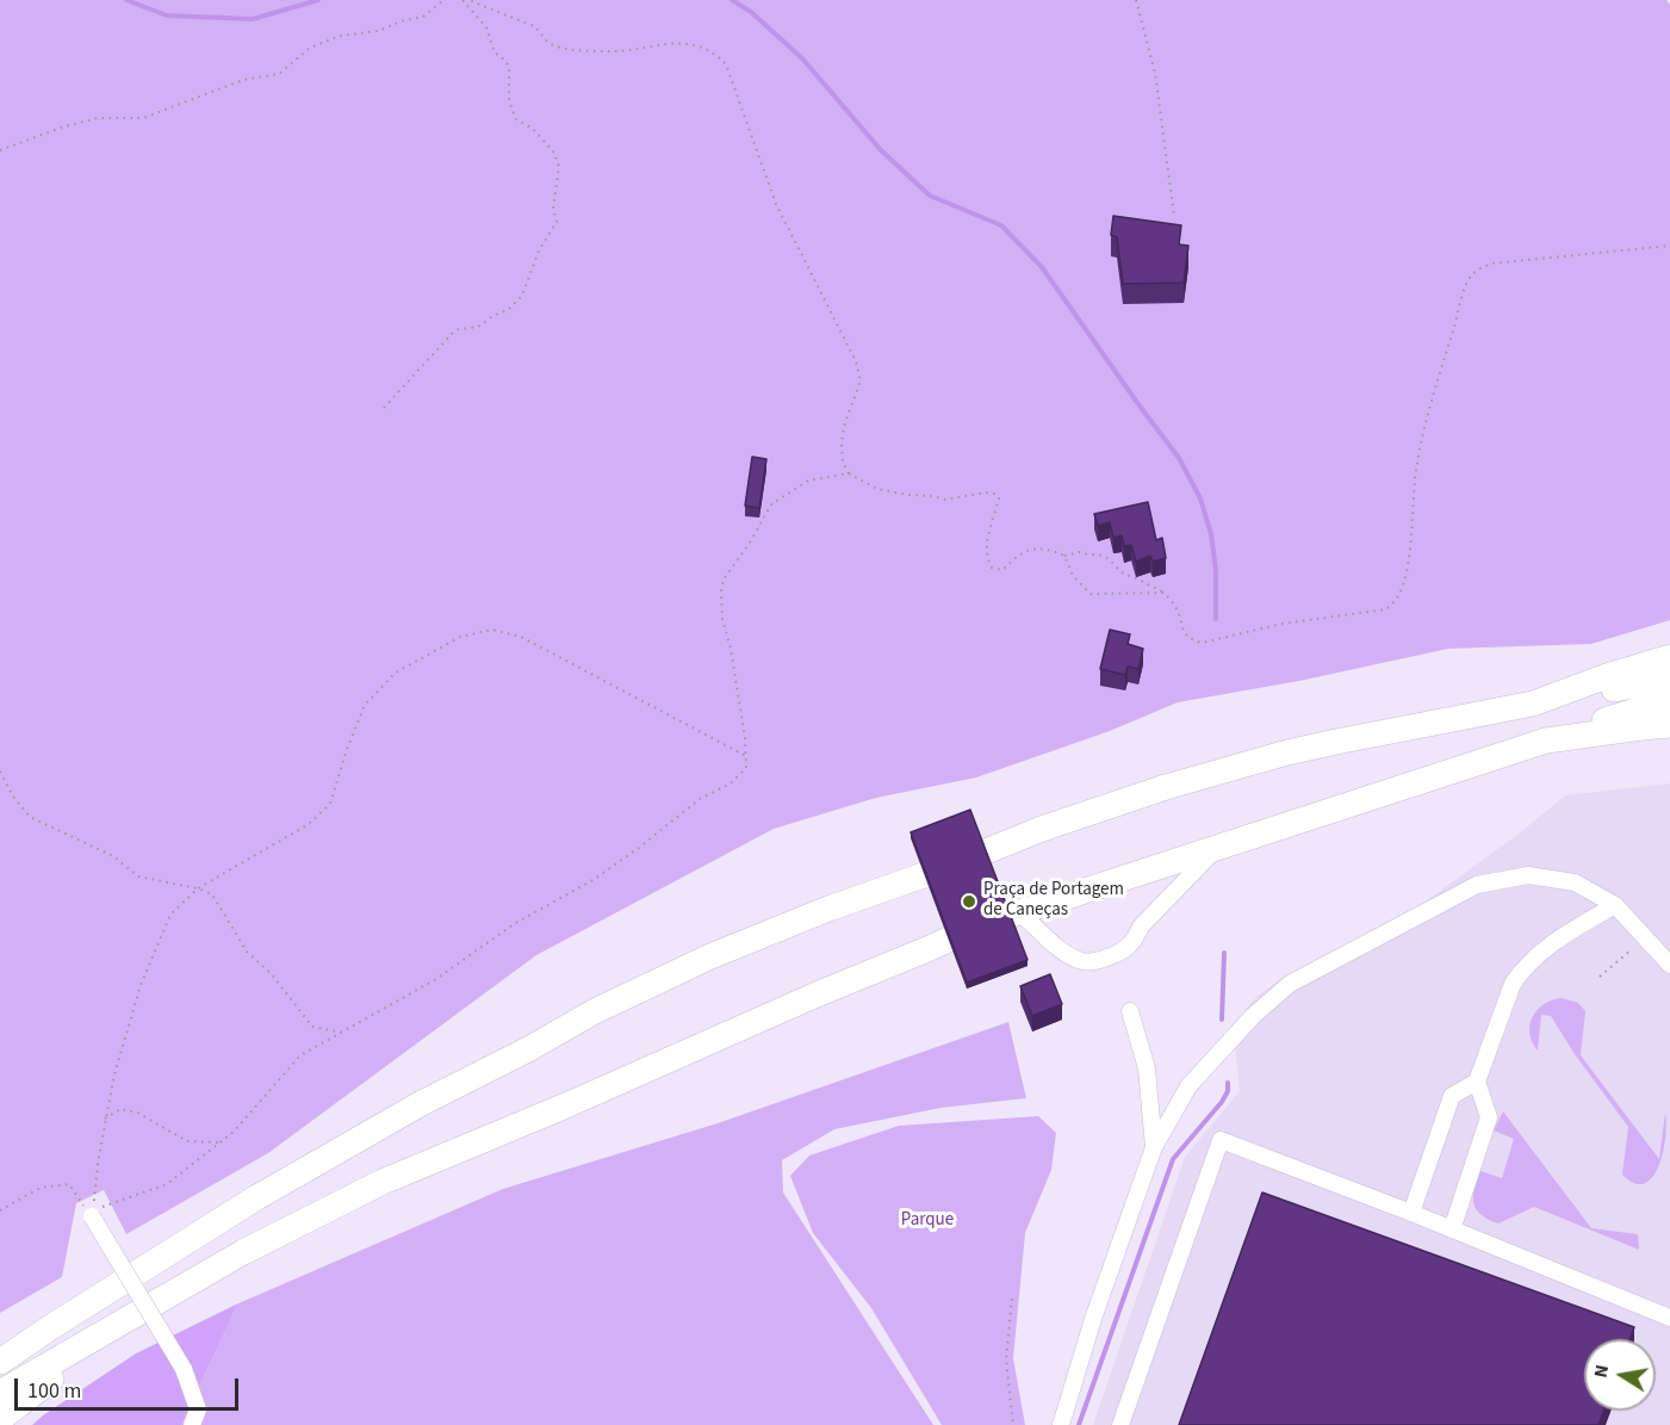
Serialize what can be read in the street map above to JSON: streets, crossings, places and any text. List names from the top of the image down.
{
  "parks": ["Parque"],
  "places": ["Praça de Portagem de Caneças"],
  "scale_bar": "100 m",
  "north": "left"
}
